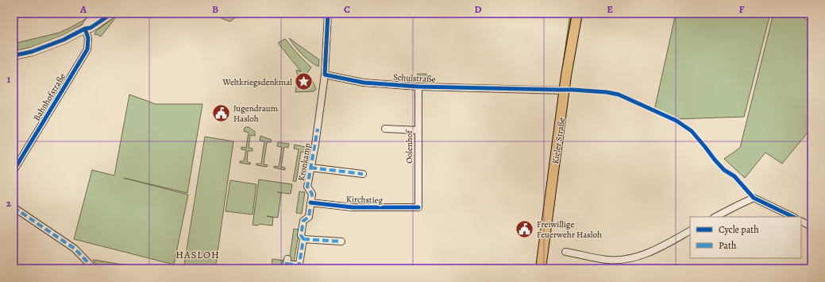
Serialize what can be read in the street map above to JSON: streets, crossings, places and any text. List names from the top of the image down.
{
  "streets": {
    "main road": ["Kieler Straße"],
    "street": [
      "Schulstraße",
      "Bahnhofstraße",
      "Oolenhof",
      "Kronkamp",
      "Kirchstieg"
    ]
  },
  "crossings": [
    ["Schulstraße", "Kieler Straße"],
    ["Schulstraße", "Oolenhof"],
    ["Schulstraße", "Kronkamp"],
    ["Oolenhof", "Kirchstieg"],
    ["Kronkamp", "Kirchstieg"]
  ],
  "districts": ["HASLOH"],
  "places": {
    "place": ["Weltkriegsdenkmal"],
    "public building": ["Jugendraum Hasloh", "Freiwillige Feuerwehr Hasloh"]
  },
  "legend": ["Cycle path", "Path"],
  "grid": {
    "columns": [
      "A",
      "B",
      "C",
      "D",
      "E",
      "F"
    ],
    "rows": ["1", "2"]
  }
}
